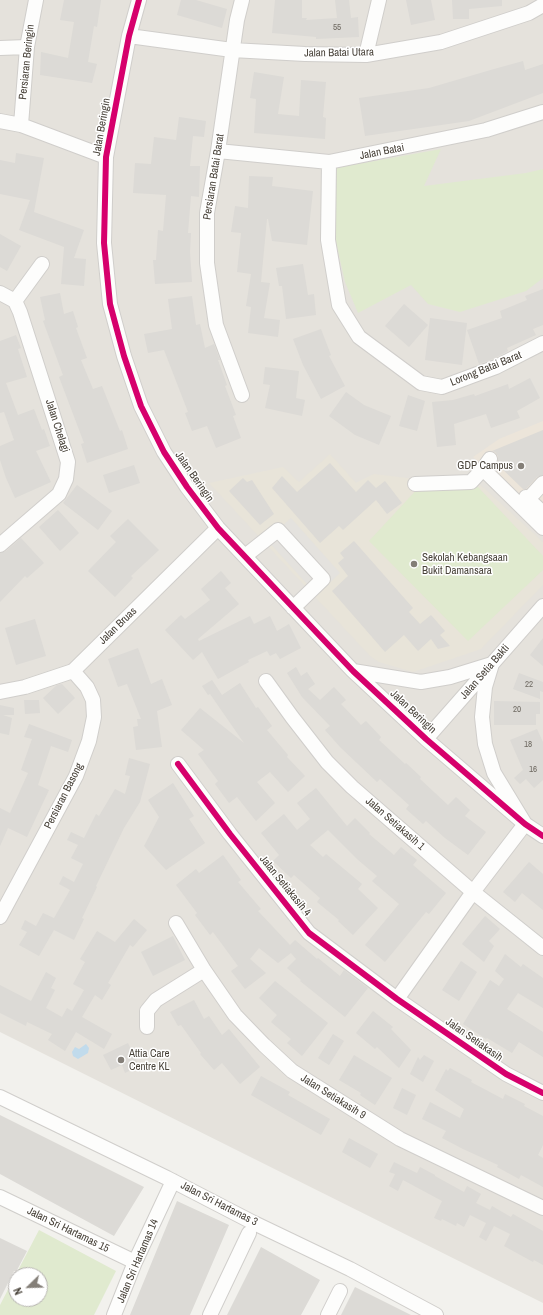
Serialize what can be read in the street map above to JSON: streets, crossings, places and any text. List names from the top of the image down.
{
  "streets": {
    "street": [
      "Jalan Batai Utara",
      "Persiaran Beringin",
      "Jalan Beringin",
      "Jalan Batai",
      "Persiaran Batai Barat",
      "Lorong Batai Barat",
      "Jalan Chelagi",
      "Jalan Bruas",
      "Jalan Setia Bakti",
      "Persiaran Basong",
      "Jalan Setiakasih 1",
      "Jalan Setiakasih 4",
      "Jalan Setiakasih",
      "Jalan Setiakasih 9",
      "Jalan Sri Hartamas 3",
      "Jalan Sri Hartamas 15",
      "Jalan Sri Hartamas 14"
    ]
  },
  "crossings": [
    ["Jalan Batai Utara", "Jalan Beringin"],
    ["Jalan Batai Utara", "Persiaran Batai Barat"],
    ["Jalan Beringin", "Jalan Bruas"],
    ["Jalan Beringin", "Jalan Setia Bakti"],
    ["Jalan Batai", "Persiaran Batai Barat"],
    ["Jalan Batai", "Lorong Batai Barat"],
    ["Jalan Bruas", "Persiaran Basong"],
    ["Jalan Setiakasih 4", "Jalan Setiakasih"],
    ["Jalan Sri Hartamas 3", "Jalan Sri Hartamas 14"],
    ["Jalan Sri Hartamas 15", "Jalan Sri Hartamas 14"]
  ],
  "places": ["GDP Campus", "Sekolah Kebangsaan Bukit Damansara", "Attia Care Centre KL"],
  "house_numbers": [
    "55",
    "22",
    "20",
    "18",
    "16"
  ],
  "north": "bottom left"
}
